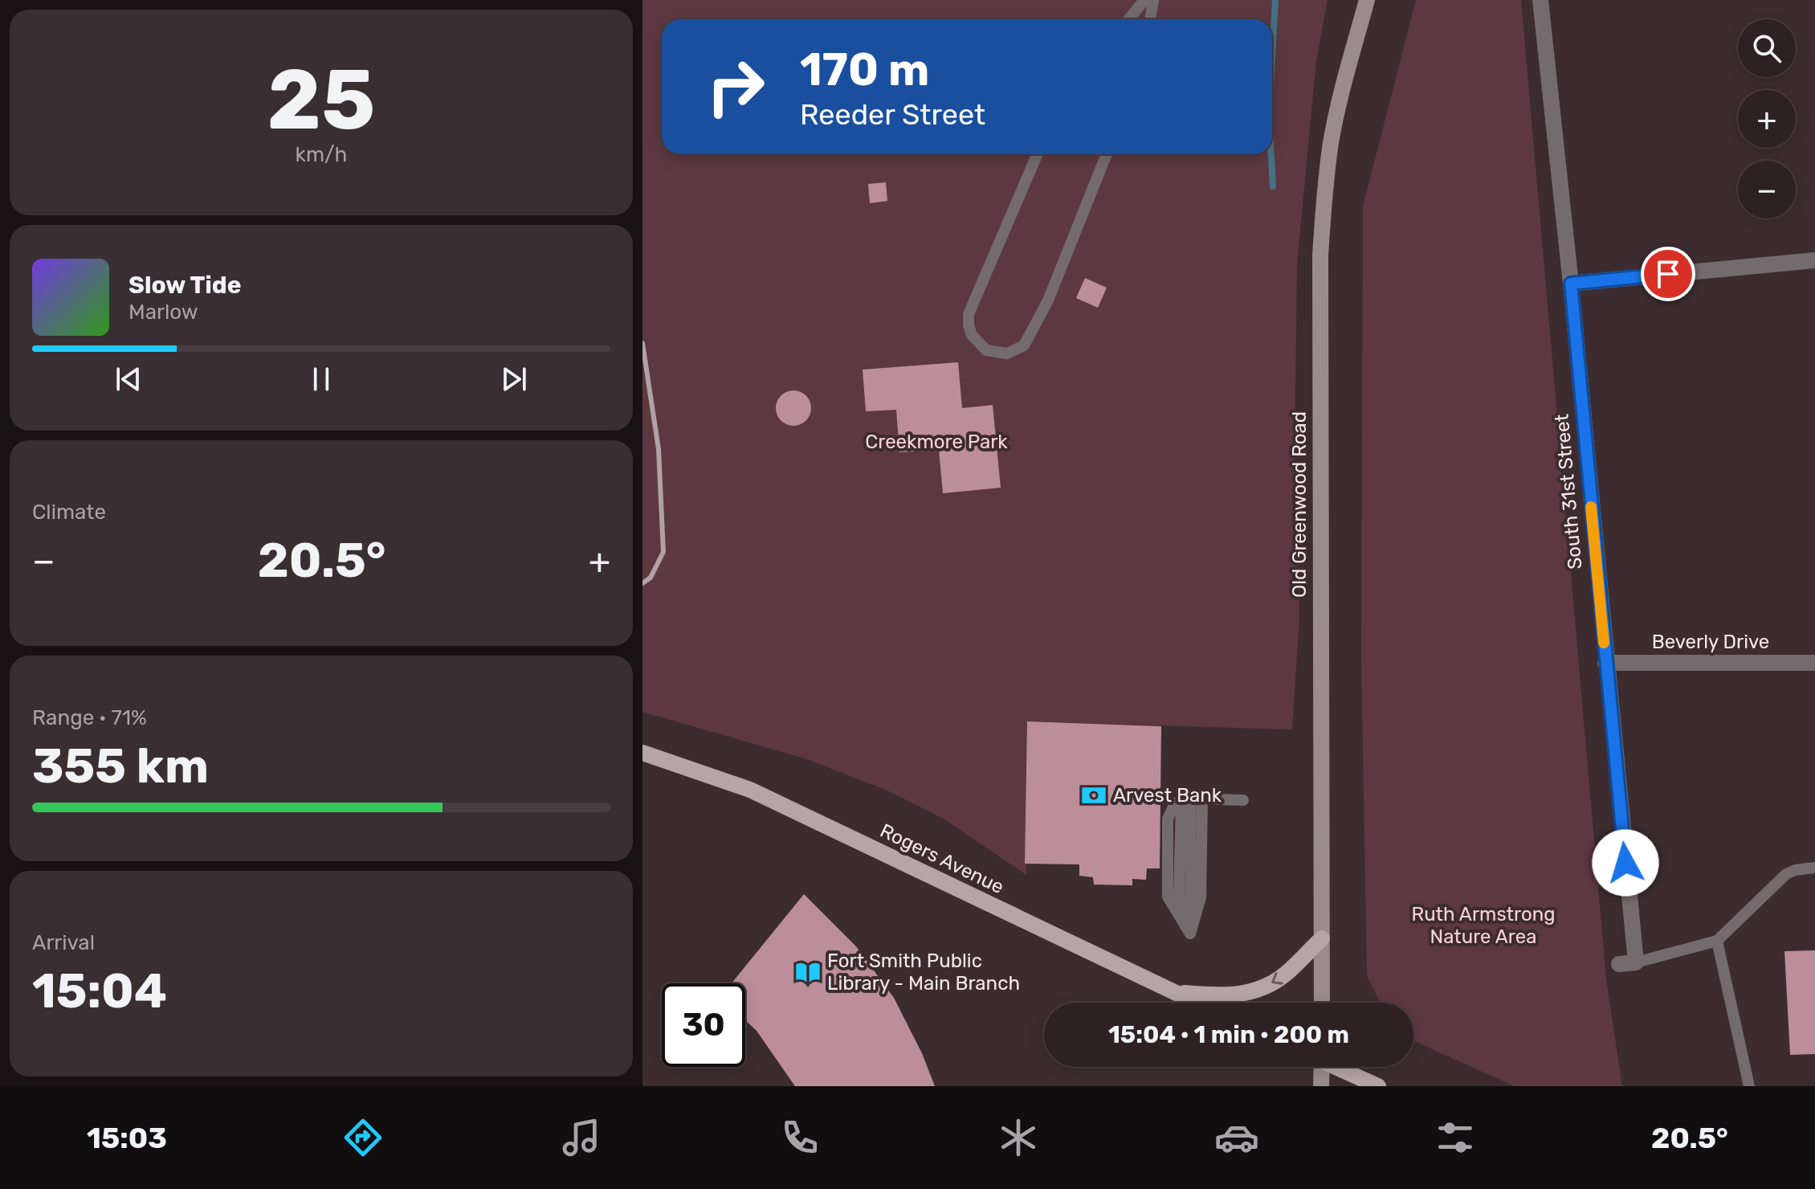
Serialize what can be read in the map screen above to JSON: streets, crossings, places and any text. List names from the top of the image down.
{
  "streets": {
    "main road": ["Old Greenwood Road", "Rogers Avenue"],
    "street": ["South 31st Street", "Beverly Drive"]
  },
  "crossings": [
    ["South 31st Street", "Beverly Drive"]
  ],
  "parks": ["Creekmore Park", "Ruth Armstrong Nature Area"],
  "places": {
    "bank": ["Arvest Bank"],
    "library": ["Fort Smith Public Library - Main Branch"]
  },
  "page": {
    "tile": [
      ["25", "km/h"],
      "Climate",
      ["Range · 71%", "355 km"],
      ["Arrival", "15:04"]
    ],
    "map_buttons": ["+", "−"],
    "turn": ["170 m", "Reeder Street"],
    "song": ["Slow Tide", "Marlow"],
    "heat": ["−", "20.5°", "+"],
    "limit": "30",
    "trip": "15:04 · 1 min · 200 m",
    "tabs": ["15:03", "20.5°"]
  }
}
